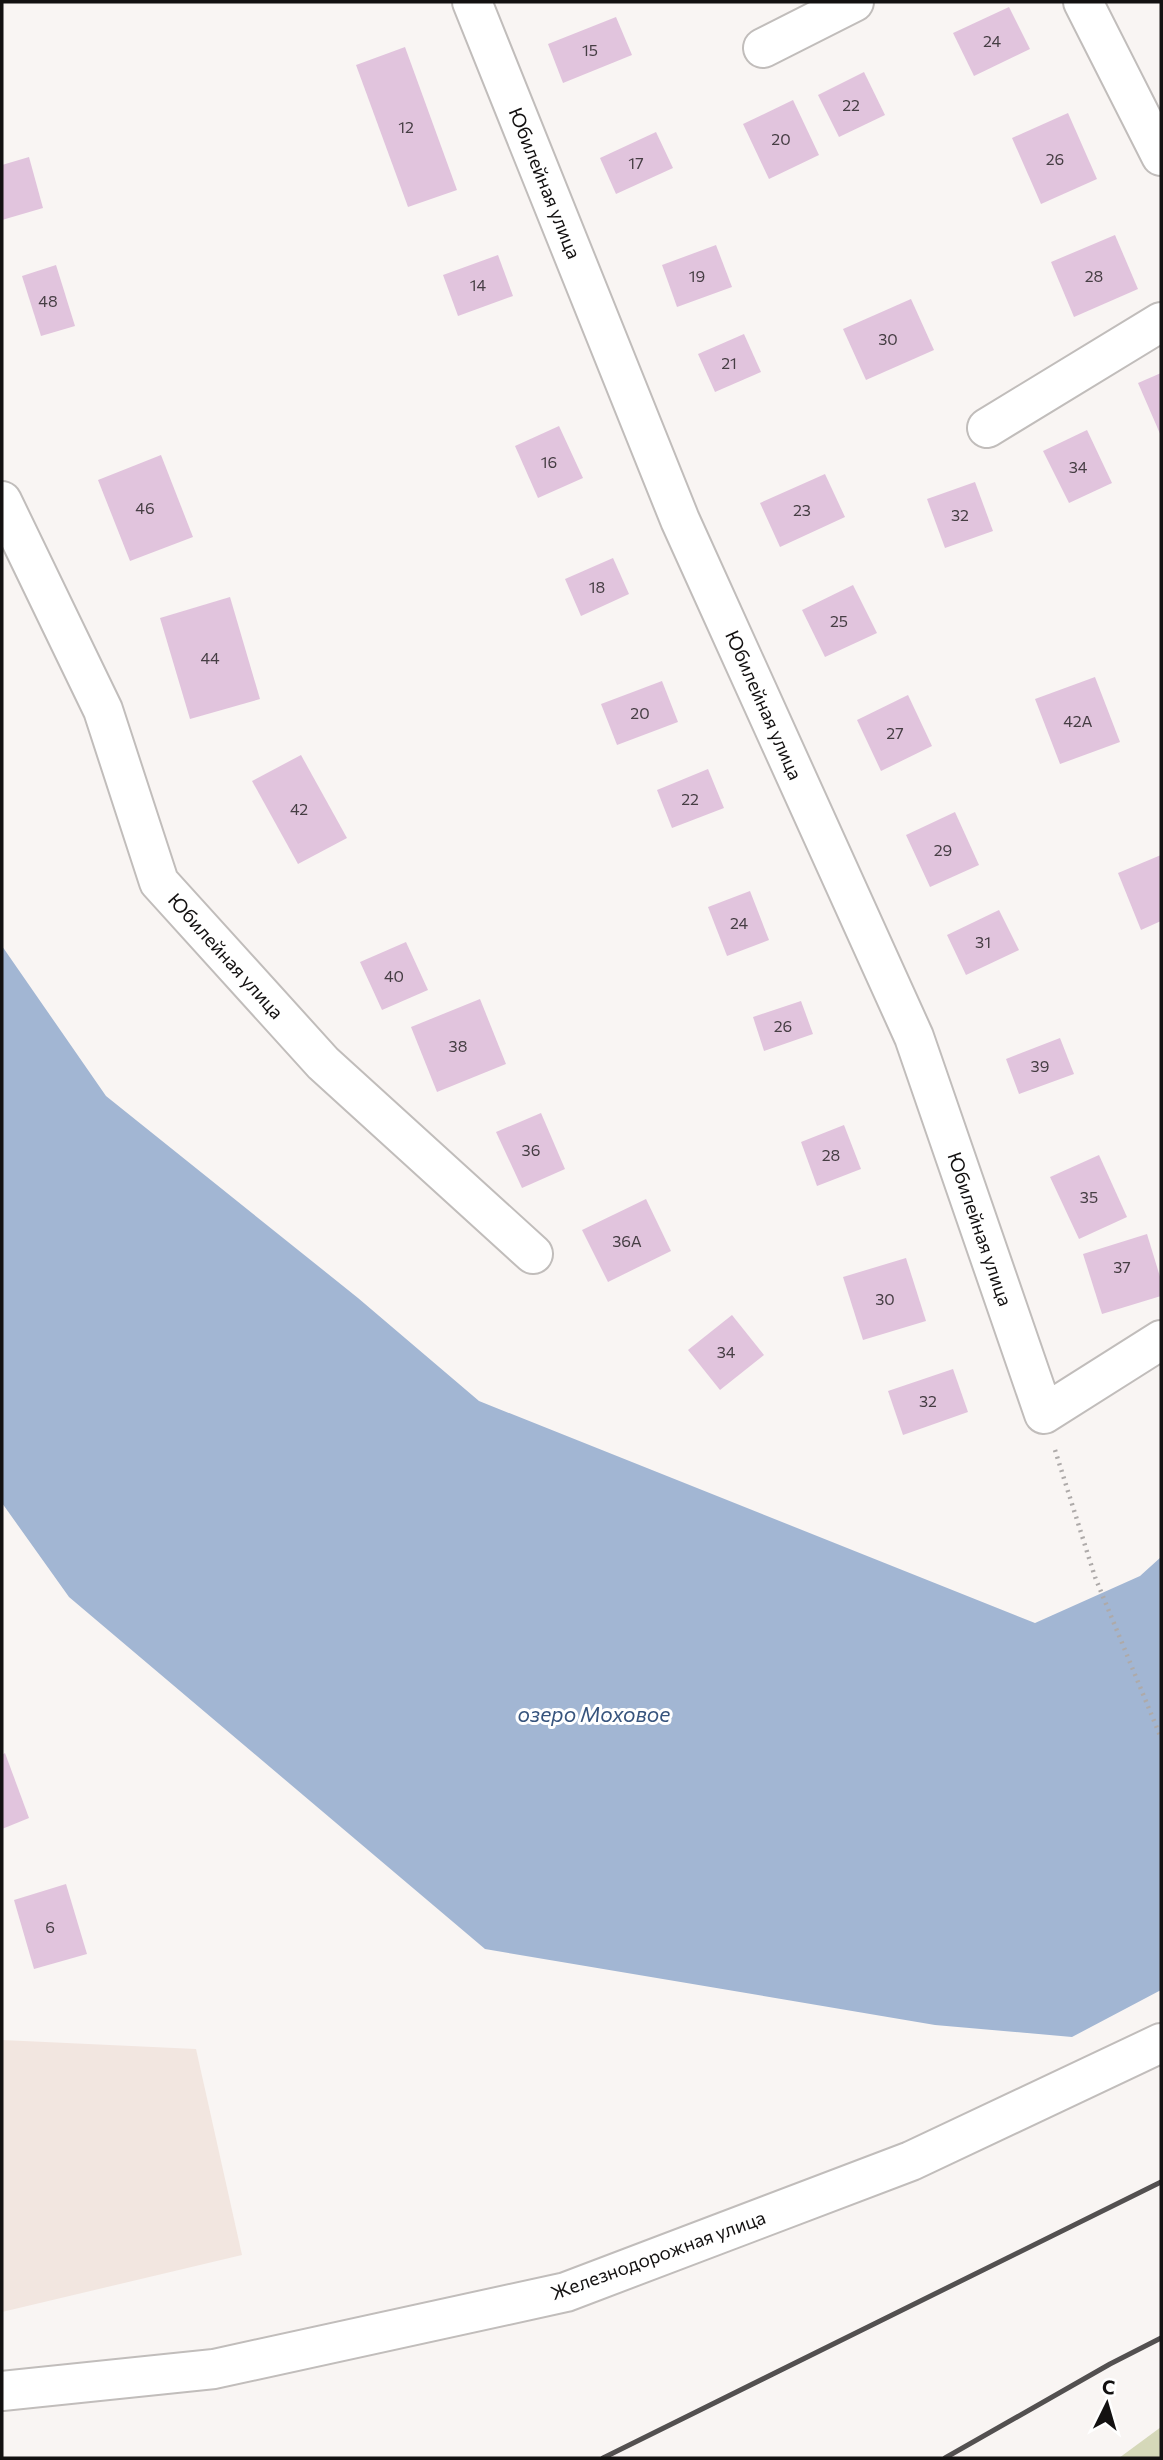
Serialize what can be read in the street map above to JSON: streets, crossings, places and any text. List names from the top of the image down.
{
  "streets": {
    "street": ["Юбилейная улица", "Железнодорожная улица"]
  },
  "water": ["озеро Моховое"],
  "house_numbers": [
    "24",
    "15",
    "22",
    "12",
    "20",
    "26",
    "17",
    "19",
    "28",
    "14",
    "48",
    "30",
    "21",
    "16",
    "34",
    "46",
    "23",
    "32",
    "18",
    "25",
    "44",
    "20",
    "42А",
    "27",
    "22",
    "42",
    "29",
    "24",
    "31",
    "40",
    "26",
    "38",
    "39",
    "36",
    "28",
    "35",
    "36А",
    "37",
    "30",
    "34",
    "32",
    "6"
  ],
  "north": "top"
}
